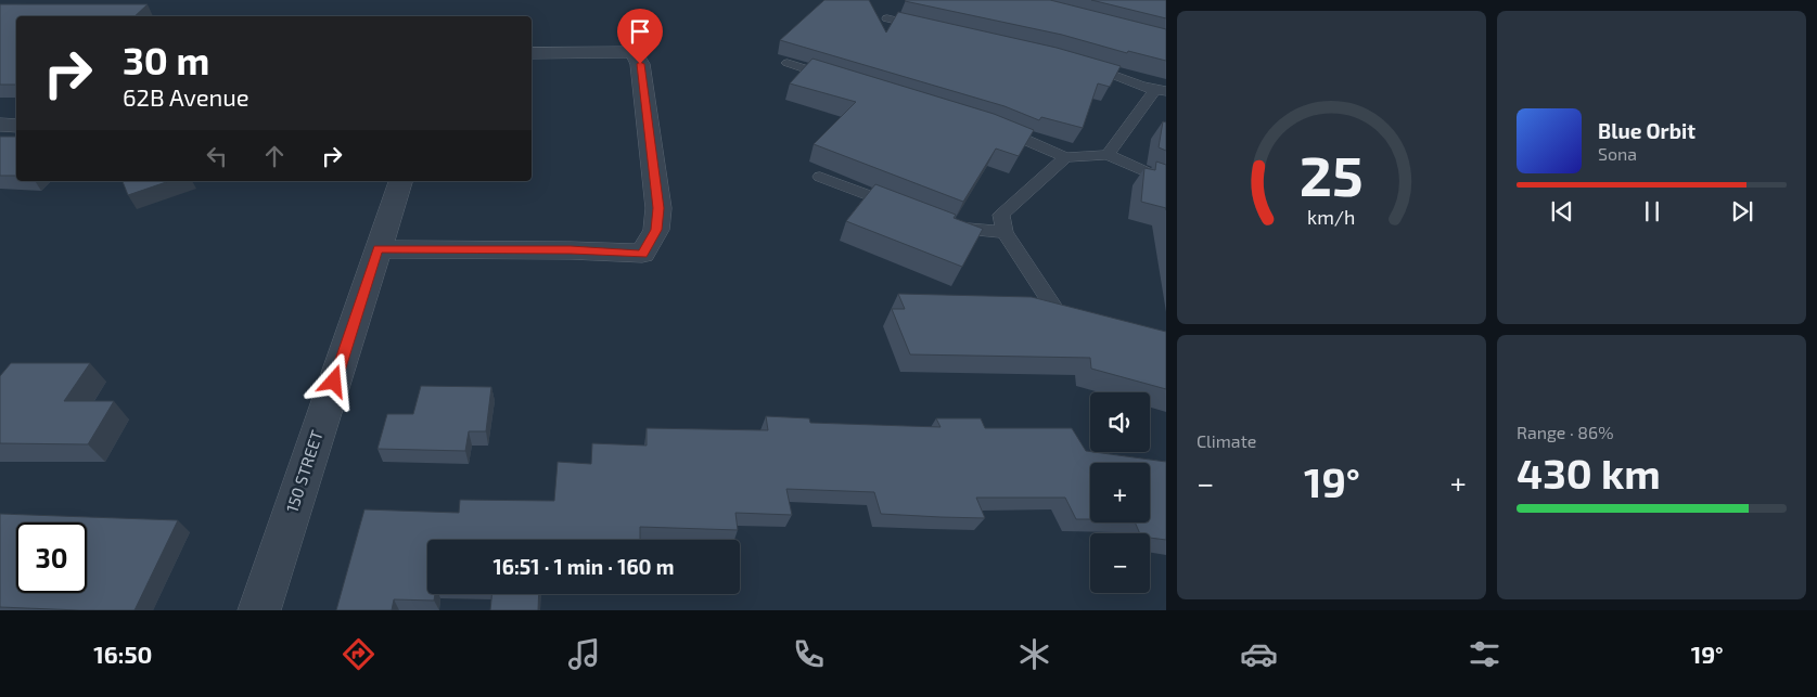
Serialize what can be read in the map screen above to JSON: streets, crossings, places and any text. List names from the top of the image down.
{
  "streets": {
    "street": ["150 STREET"]
  },
  "page": {
    "turn": ["30 m", "62B Avenue"],
    "song": ["Blue Orbit", "Sona"],
    "tile": [
      "Climate",
      ["Range · 86%", "430 km"]
    ],
    "map_buttons": ["+", "−"],
    "heat": ["−", "19°", "+"],
    "limit": "30",
    "trip": "16:51 · 1 min · 160 m",
    "tabs": ["16:50", "19°"],
    "gauge": ["25", "km/h"]
  }
}
